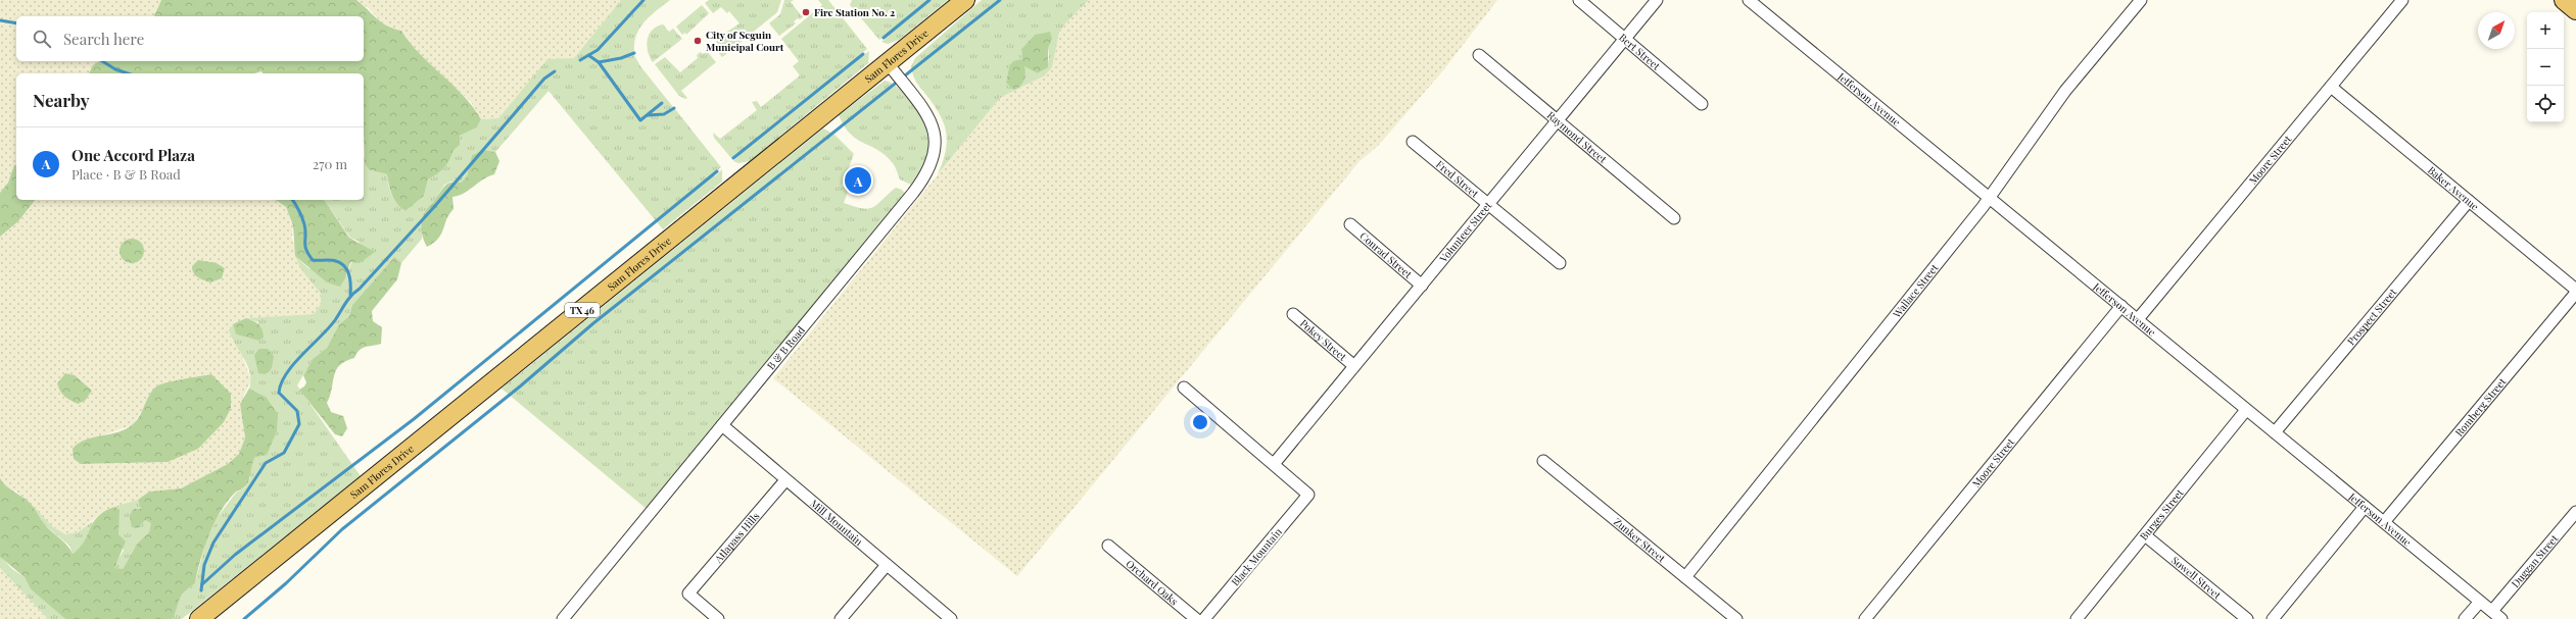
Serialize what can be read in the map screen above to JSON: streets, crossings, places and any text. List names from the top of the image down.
{
  "streets": {
    "main road": ["Sam Flores Drive", "TX 46"],
    "street": [
      "Bert Street",
      "Jefferson Avenue",
      "Raymond Street",
      "Moore Street",
      "Fred Street",
      "Baker Avenue",
      "Volunteer Street",
      "Conrad Street",
      "Wallace Street",
      "Prospect Street",
      "Pokey Street",
      "B & B Road",
      "Romberg Street",
      "Burges Street",
      "Mill Mountain",
      "Atlapass Hills",
      "Zunker Street",
      "Black Mountain",
      "Duggan Street",
      "Sowell Street",
      "Orchard Oaks"
    ]
  },
  "crossings": [
    ["Bert Street", "Volunteer Street"],
    ["Sam Flores Drive", "B & B Road"],
    ["Jefferson Avenue", "Moore Street"],
    ["Jefferson Avenue", "Wallace Street"],
    ["Jefferson Avenue", "Prospect Street"],
    ["Jefferson Avenue", "Romberg Street"],
    ["Jefferson Avenue", "Burges Street"],
    ["Jefferson Avenue", "Duggan Street"],
    ["Raymond Street", "Volunteer Street"],
    ["Moore Street", "Baker Avenue"],
    ["Fred Street", "Volunteer Street"],
    ["Baker Avenue", "Prospect Street"],
    ["Baker Avenue", "Romberg Street"],
    ["Volunteer Street", "Conrad Street"],
    ["Volunteer Street", "Pokey Street"],
    ["Volunteer Street", "Black Mountain"],
    ["Wallace Street", "Zunker Street"],
    ["B & B Road", "Mill Mountain"],
    ["Burges Street", "Sowell Street"],
    ["Mill Mountain", "Atlapass Hills"]
  ],
  "places": ["Fire Station No. 2", "City of Seguin Municipal Court"],
  "north": "top right",
  "page": {
    "map_buttons": ["+", "−"],
    "search": "Search here",
    "heading": "Nearby",
    "list": [
      {
        "mark": "A",
        "name": "One Accord Plaza",
        "note": "Place · B & B Road",
        "value": "270 m"
      }
    ],
    "pins": "A"
  }
}
